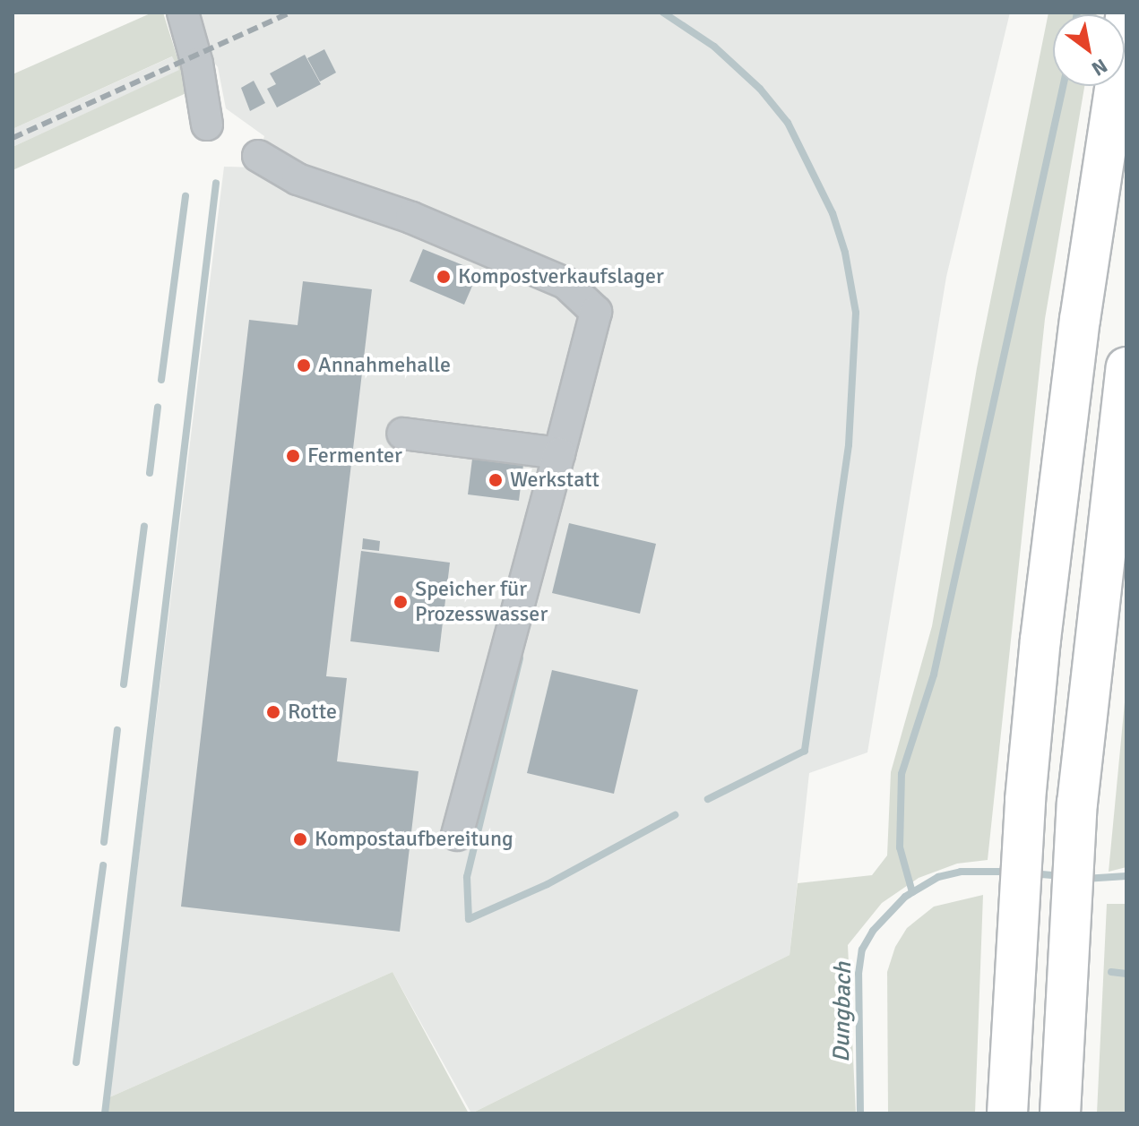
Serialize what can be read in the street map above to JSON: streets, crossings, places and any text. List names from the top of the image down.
{
  "water": ["Dungbach"],
  "places": [
    "Kompostverkaufslager",
    "Annahmehalle",
    "Fermenter",
    "Werkstatt",
    "Speicher für Prozesswasser",
    "Rotte",
    "Kompostaufbereitung"
  ],
  "north": "bottom right"
}
